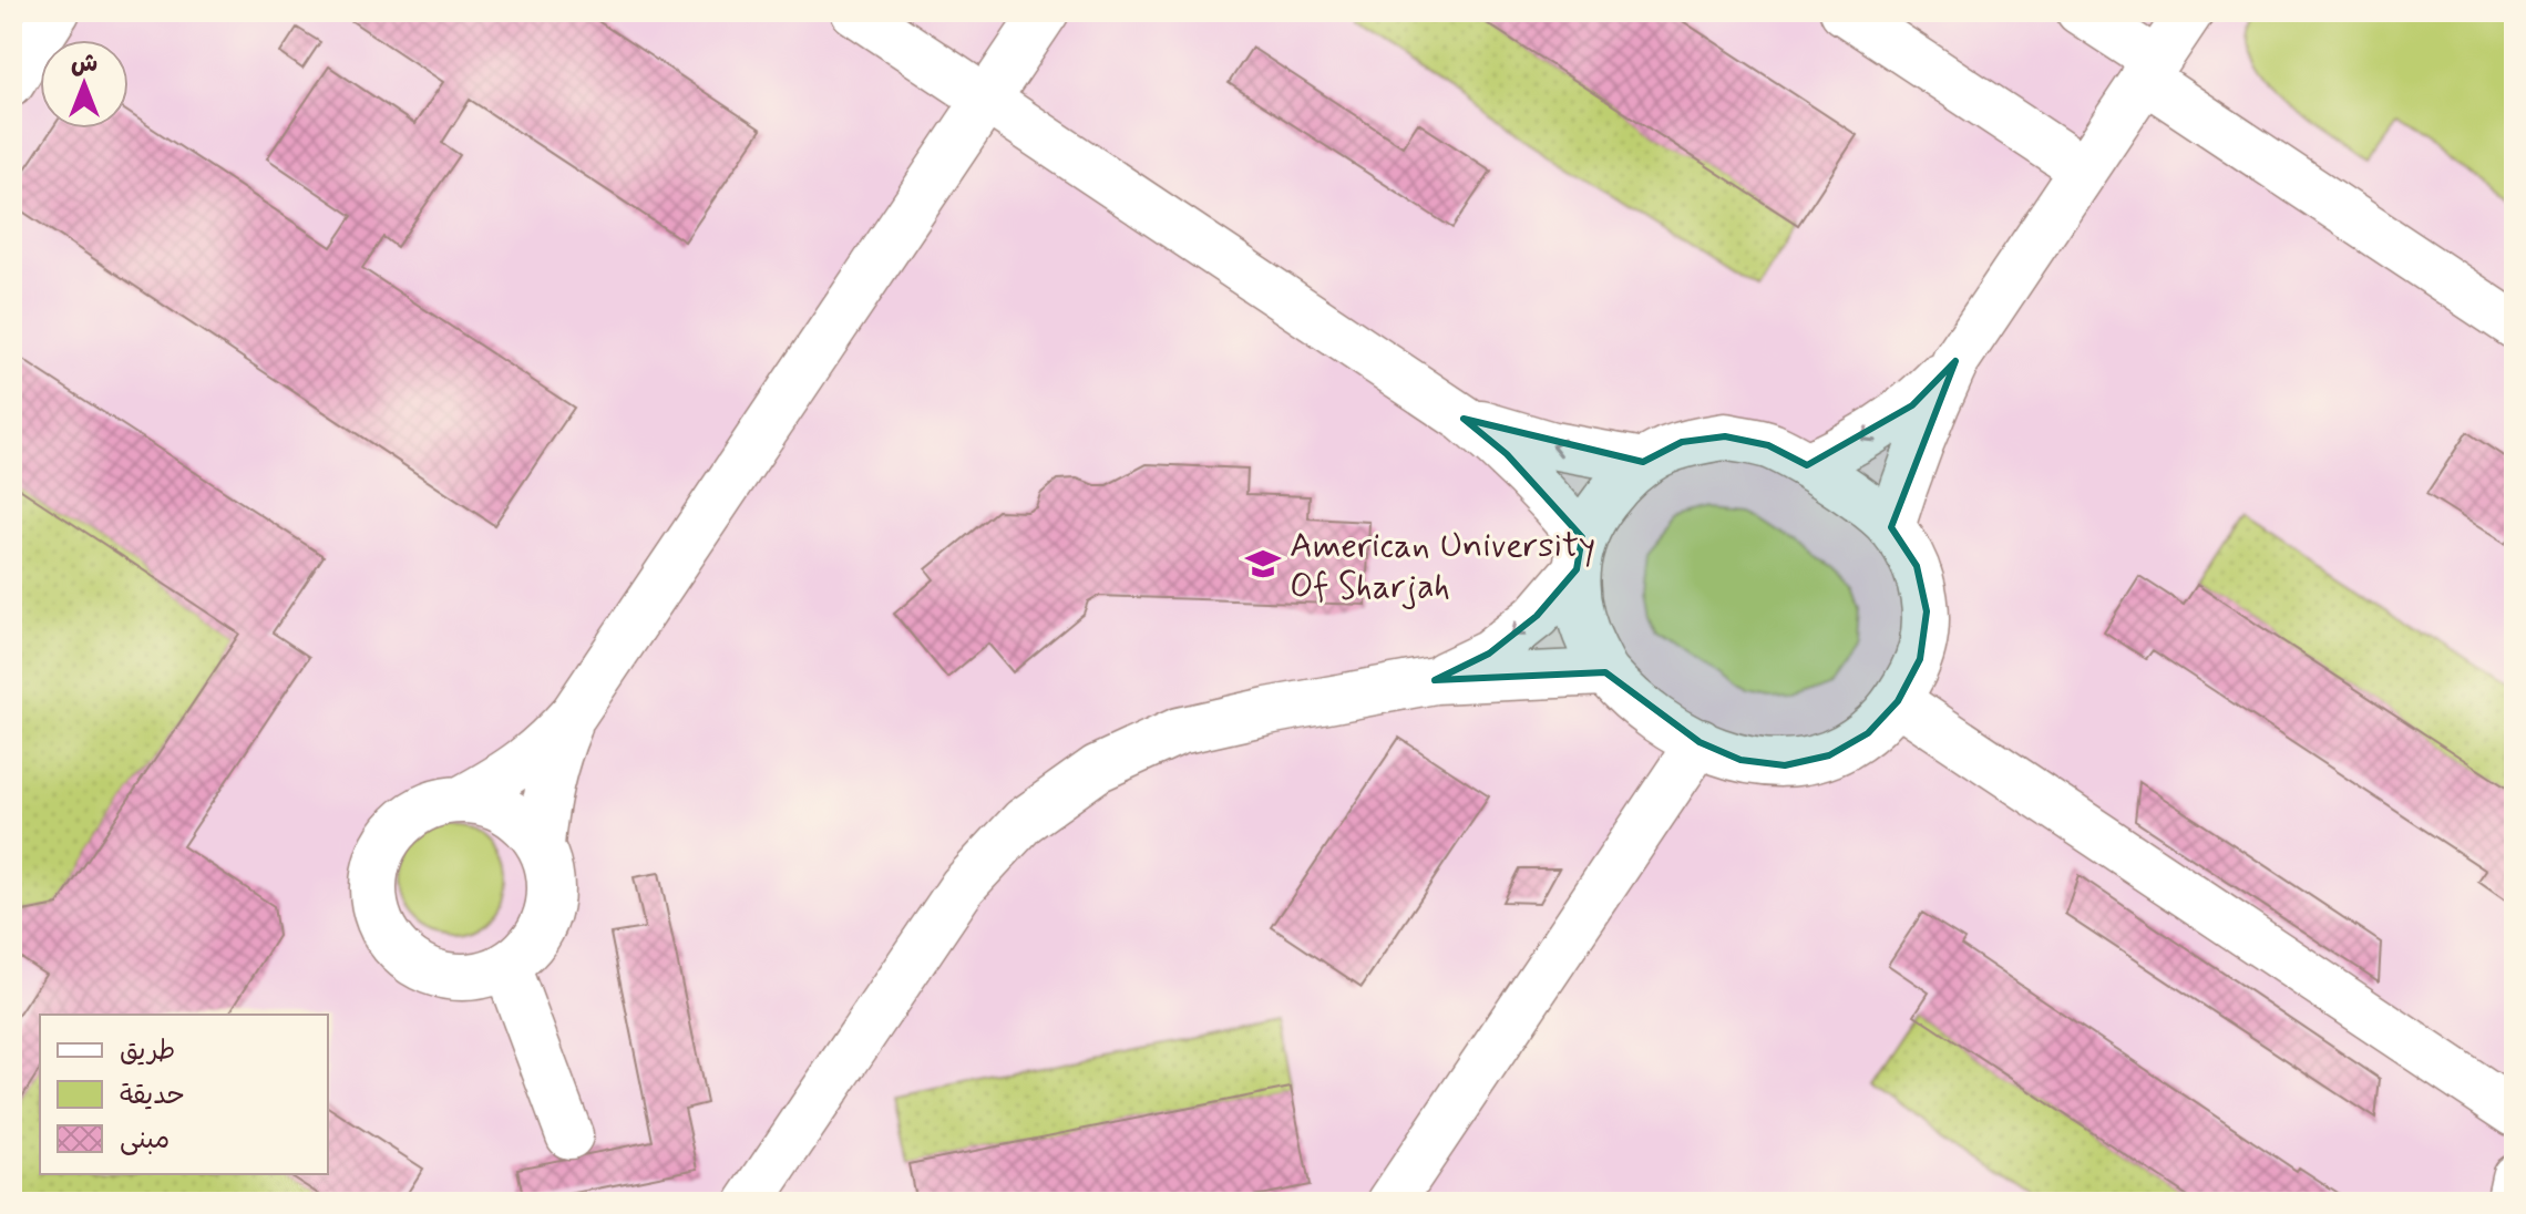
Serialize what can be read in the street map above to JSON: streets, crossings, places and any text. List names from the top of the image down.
{
  "places": {
    "school or university": ["American University Of Sharjah"]
  },
  "legend": ["طريق", "حديقة", "مبنى"],
  "north": "top"
}
